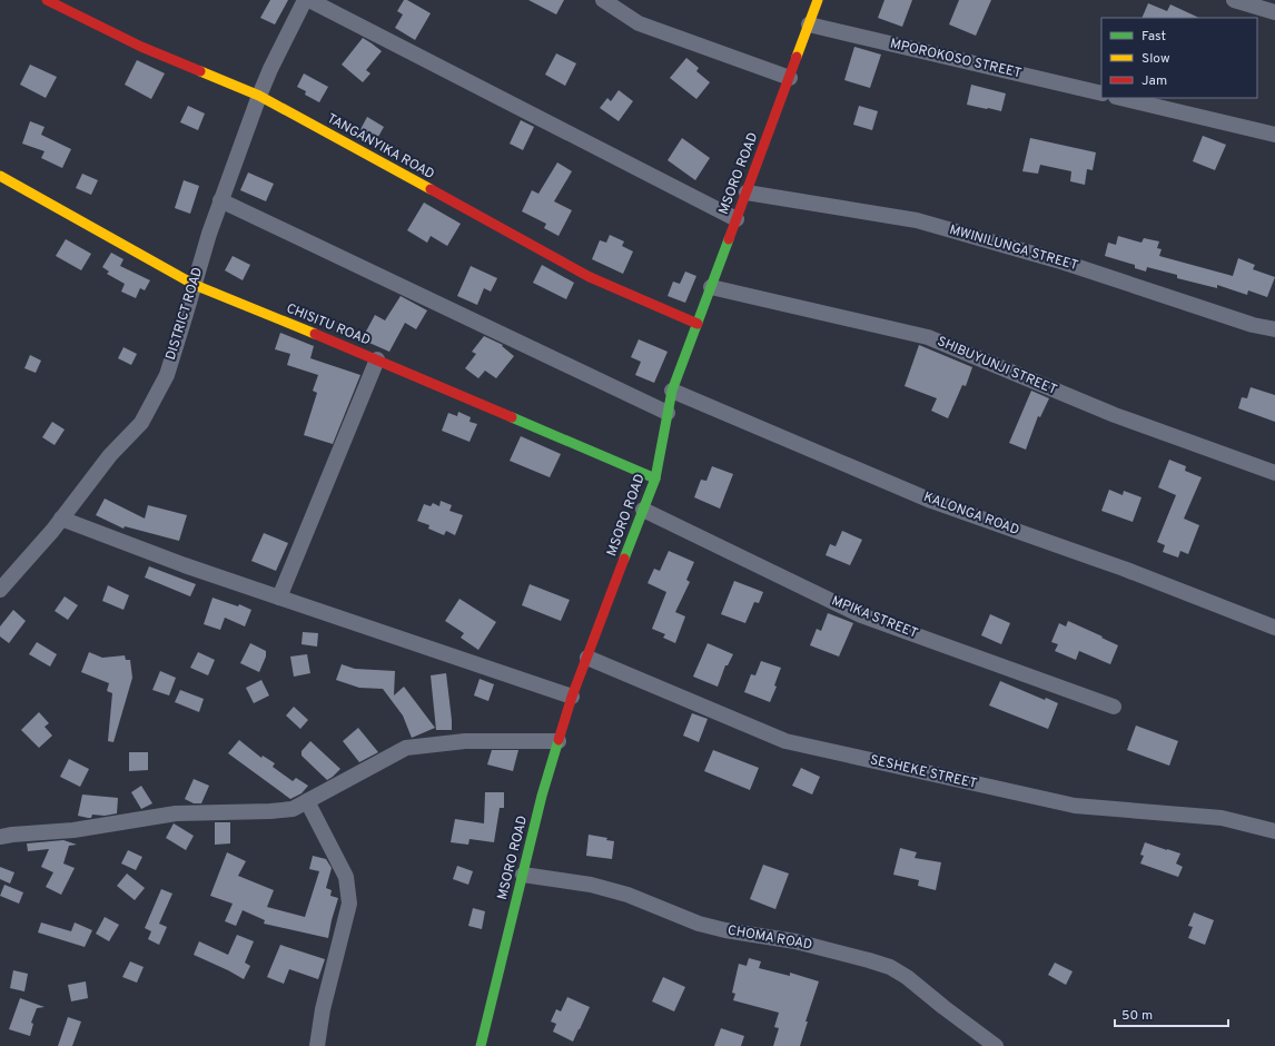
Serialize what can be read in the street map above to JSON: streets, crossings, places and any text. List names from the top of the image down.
{
  "streets": {
    "street": [
      "MPOROKOSO STREET",
      "TANGANYIKA ROAD",
      "MSORO ROAD",
      "MWINILUNGA STREET",
      "DISTRICT ROAD",
      "CHISITU ROAD",
      "SHIBUYUNJI STREET",
      "KALONGA ROAD",
      "MPIKA STREET",
      "SESHEKE STREET",
      "CHOMA ROAD"
    ]
  },
  "crossings": [
    ["MPOROKOSO STREET", "MSORO ROAD"],
    ["TANGANYIKA ROAD", "MSORO ROAD"],
    ["TANGANYIKA ROAD", "DISTRICT ROAD"],
    ["MSORO ROAD", "MWINILUNGA STREET"],
    ["MSORO ROAD", "CHISITU ROAD"],
    ["MSORO ROAD", "SHIBUYUNJI STREET"],
    ["MSORO ROAD", "KALONGA ROAD"],
    ["MSORO ROAD", "MPIKA STREET"],
    ["MSORO ROAD", "SESHEKE STREET"],
    ["MSORO ROAD", "CHOMA ROAD"],
    ["DISTRICT ROAD", "CHISITU ROAD"]
  ],
  "legend": ["Fast", "Slow", "Jam"],
  "scale_bar": "50 m"
}
